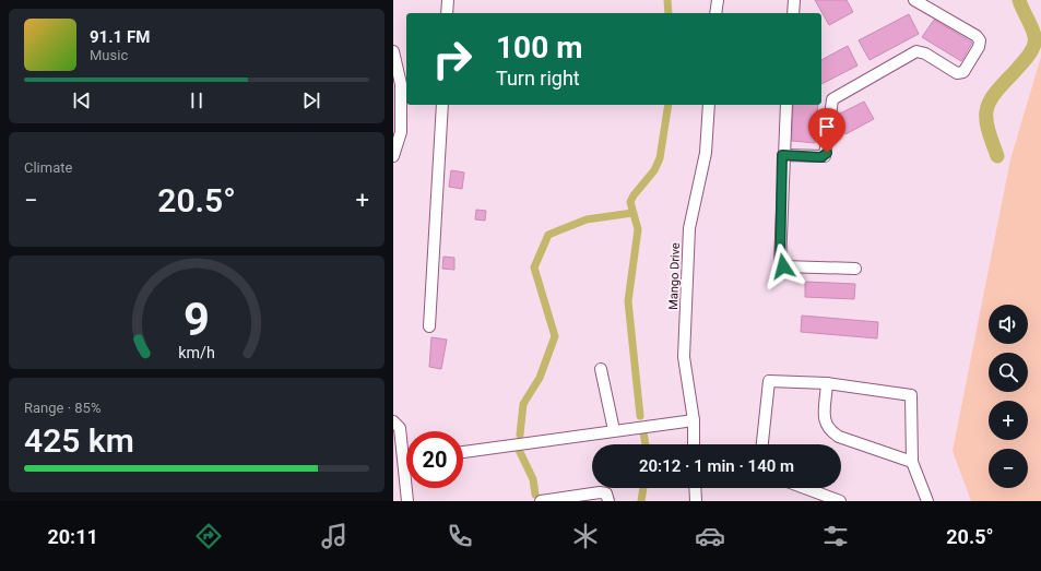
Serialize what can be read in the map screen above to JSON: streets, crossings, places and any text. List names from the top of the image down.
{
  "streets": {
    "street": ["Mango Drive"]
  },
  "page": {
    "turn": ["100 m", "Turn right"],
    "song": ["91.1 FM", "Music"],
    "tile": [
      "Climate",
      ["Range · 85%", "425 km"]
    ],
    "heat": ["−", "20.5°", "+"],
    "map_buttons": ["+", "−"],
    "limit": "20",
    "trip": "20:12 · 1 min · 140 m",
    "tabs": ["20:11", "20.5°"],
    "gauge": ["9", "km/h"]
  }
}
